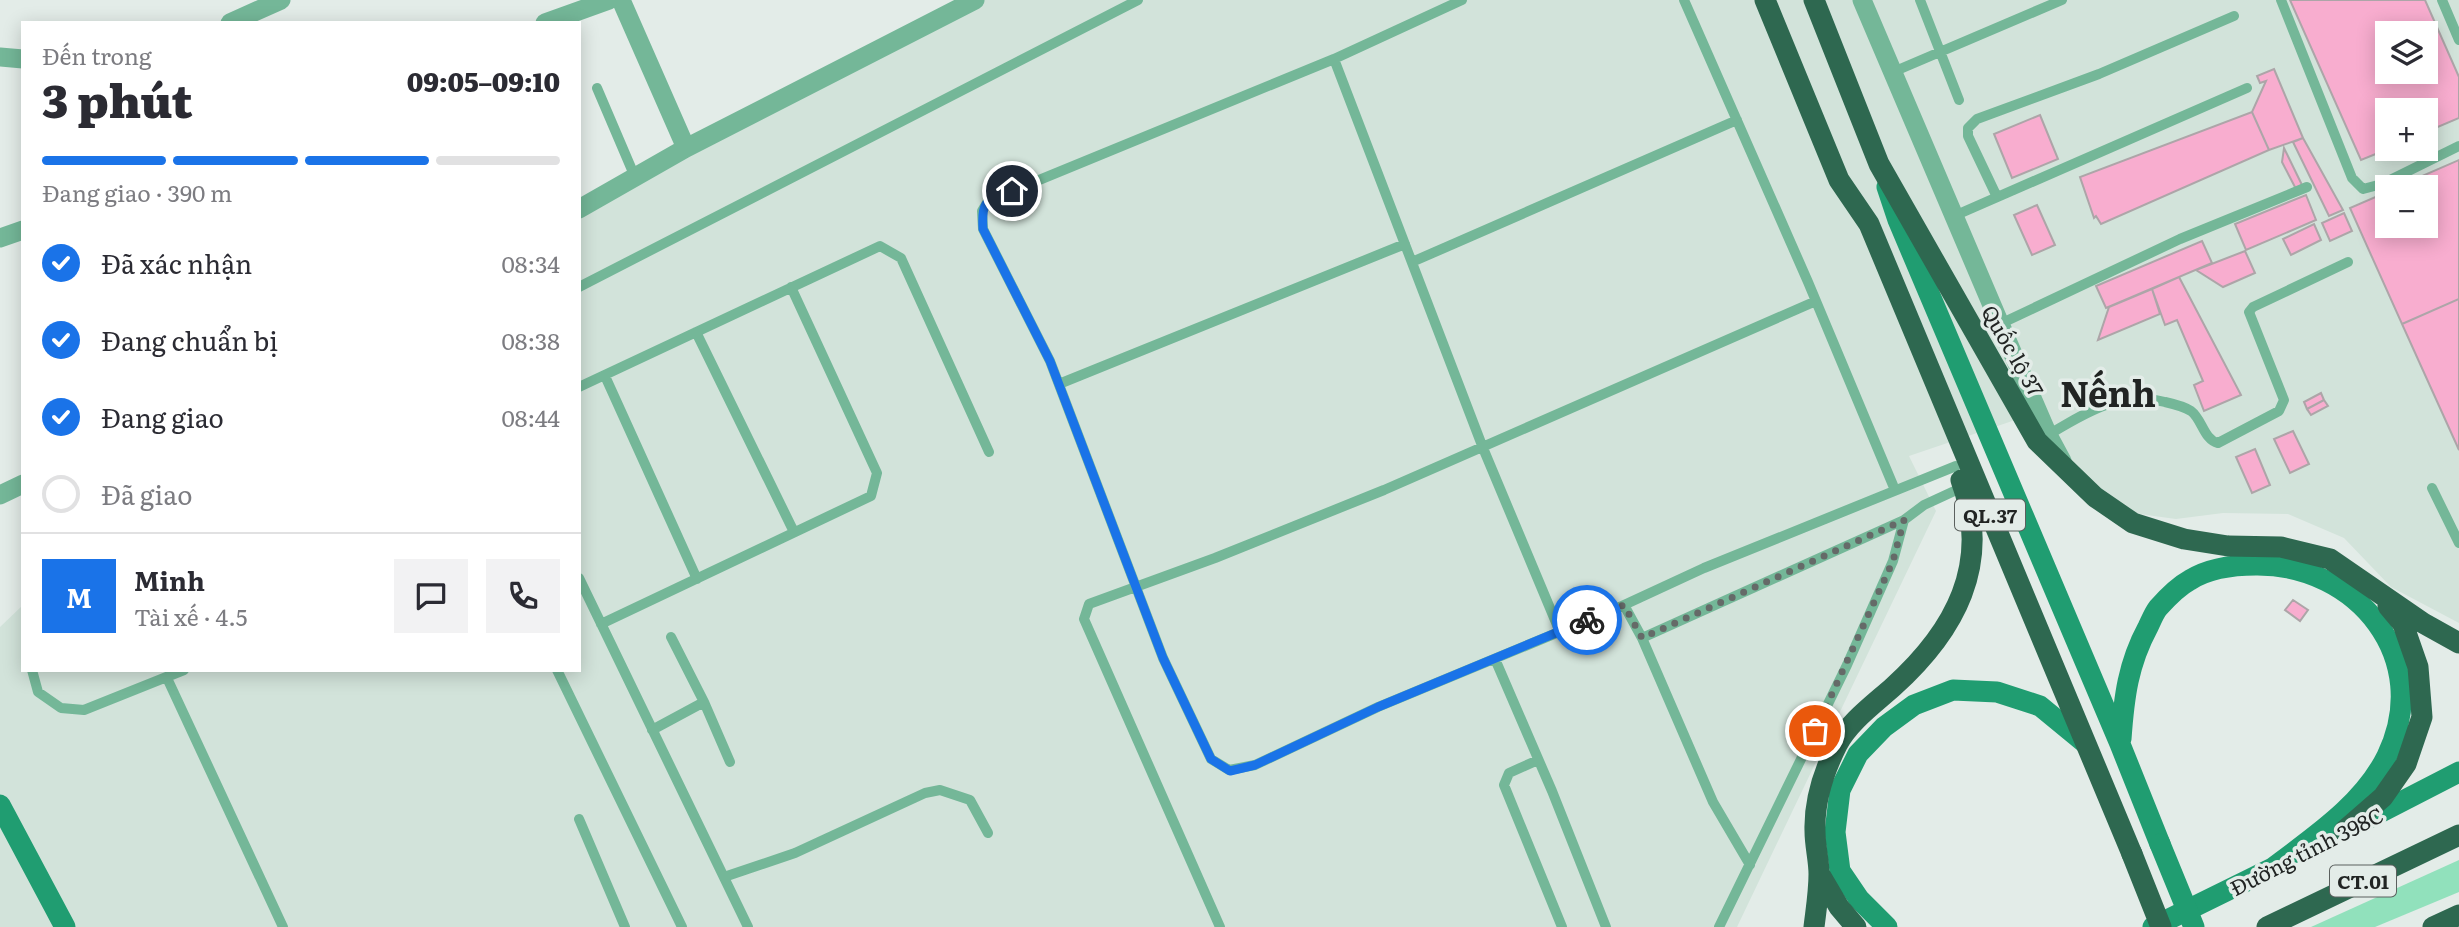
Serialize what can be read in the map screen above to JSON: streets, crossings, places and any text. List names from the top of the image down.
{
  "streets": {
    "highway": ["Quốc lộ 37", "QL.37", "CT.01"],
    "main road": ["Đường tỉnh 398C"]
  },
  "crossings": [
    ["QL.37", "Đường tỉnh 398C"]
  ],
  "districts": ["Nếnh"],
  "page": {
    "map_buttons": ["+", "−"],
    "heading": ["3 phút", "Đến trong", "09:05–09:10"],
    "panel": ["Minh", "Tài xế · 4.5"],
    "bar": "Đang giao · 390 m",
    "list": [
      ["Đã xác nhận", "08:34"],
      ["Đang chuẩn bị", "08:38"],
      ["Đang giao", "08:44"],
      "Đã giao"
    ],
    "round": "M"
  }
}
